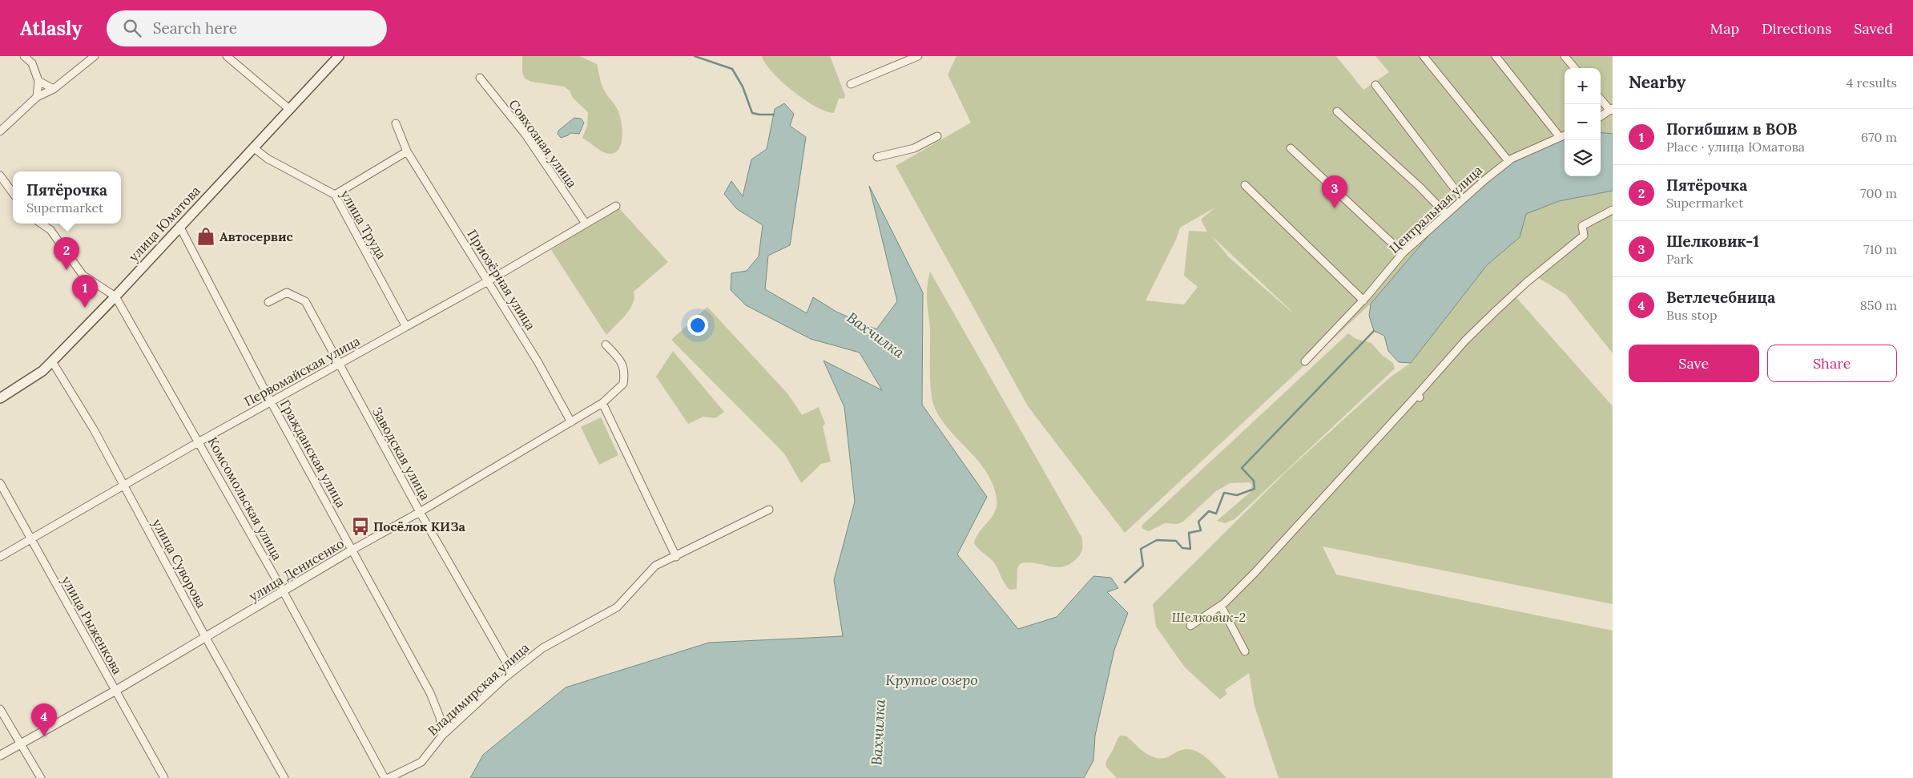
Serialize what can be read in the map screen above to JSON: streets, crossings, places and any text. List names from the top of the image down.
{
  "streets": {
    "main road": ["улица Юматова"],
    "street": [
      "Совхозная улица",
      "Центральная улица",
      "улица Труда",
      "Приозёрная улица",
      "Первомайская улица",
      "Гражданская улица",
      "Заводская улица",
      "Комсомольская улица",
      "улица Суворова",
      "улица Денисенко",
      "улица Рыженкова",
      "Владимирская улица"
    ]
  },
  "crossings": [
    ["Совхозная улица", "Первомайская улица"],
    ["улица Юматова", "улица Труда"],
    ["улица Юматова", "Гражданская улица"],
    ["улица Юматова", "Комсомольская улица"],
    ["улица Юматова", "улица Суворова"],
    ["улица Труда", "Первомайская улица"],
    ["Приозёрная улица", "Первомайская улица"],
    ["Приозёрная улица", "улица Денисенко"],
    ["Первомайская улица", "Гражданская улица"],
    ["Первомайская улица", "Заводская улица"],
    ["Первомайская улица", "Комсомольская улица"],
    ["Первомайская улица", "улица Суворова"],
    ["Первомайская улица", "улица Рыженкова"],
    ["Гражданская улица", "улица Денисенко"],
    ["Гражданская улица", "Владимирская улица"],
    ["Заводская улица", "улица Денисенко"],
    ["Заводская улица", "Владимирская улица"],
    ["Комсомольская улица", "улица Денисенко"],
    ["улица Суворова", "улица Денисенко"],
    ["улица Денисенко", "улица Рыженкова"]
  ],
  "water": ["Вахчилка", "Крутое озеро"],
  "parks": ["Шелковик-2"],
  "places": {
    "shop": ["Автосервис"],
    "bus stop": ["Посёлок КИЗа"]
  },
  "page": {
    "header": "Atlasly",
    "search": "Search here",
    "nav": ["Map", "Directions", "Saved"],
    "heading": ["Nearby", "4 results"],
    "map_buttons": ["+", "−"],
    "list": [
      {
        "mark": "1",
        "name": "Погибшим в ВОВ",
        "note": "Place · улица Юматова",
        "value": "670 m"
      },
      {
        "mark": "2",
        "name": "Пятёрочка",
        "note": "Supermarket",
        "value": "700 m"
      },
      {
        "mark": "3",
        "name": "Шелковик-1",
        "note": "Park",
        "value": "710 m"
      },
      {
        "mark": "4",
        "name": "Ветлечебница",
        "note": "Bus stop",
        "value": "850 m"
      }
    ],
    "popup": ["Пятёрочка", "Supermarket"],
    "pins": [
      "3",
      "2",
      "1",
      "4"
    ],
    "buttons": ["Save", "Share"]
  }
}
